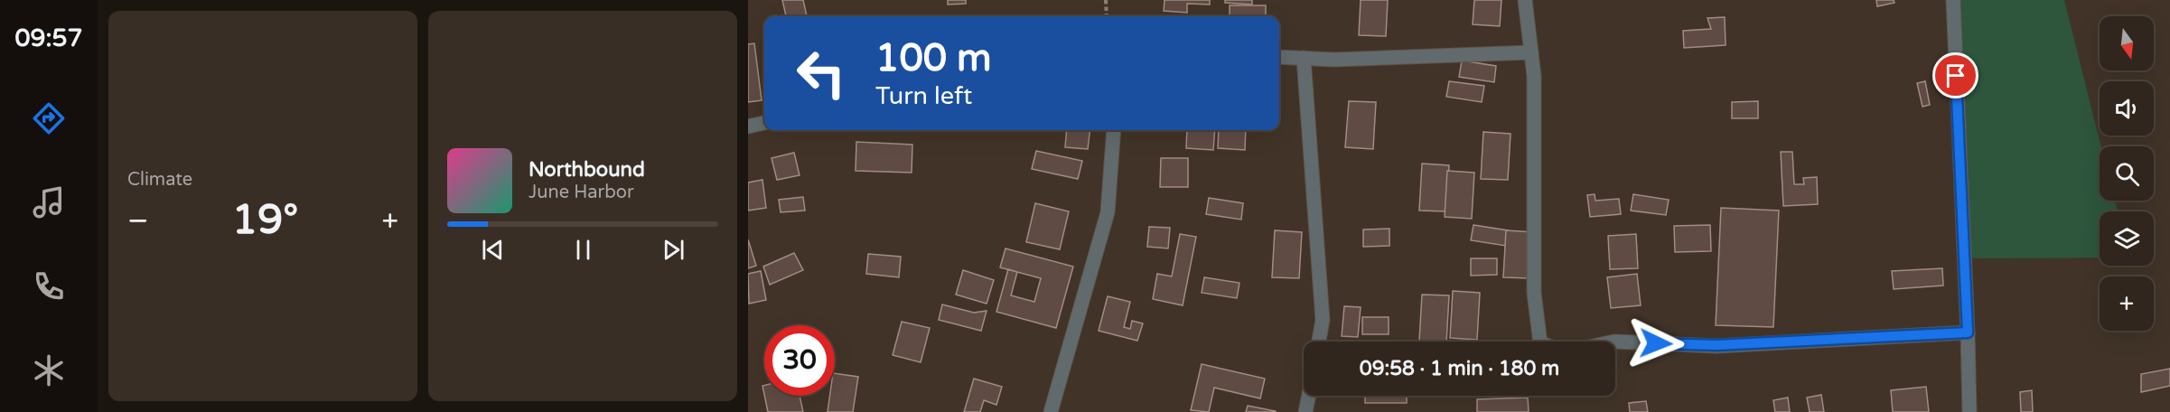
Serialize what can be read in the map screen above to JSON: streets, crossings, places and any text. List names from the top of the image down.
{
  "north": "bottom",
  "page": {
    "tabs": "09:57",
    "tile": "Climate",
    "map_buttons": "+",
    "turn": ["100 m", "Turn left"],
    "song": ["Northbound", "June Harbor"],
    "heat": ["−", "19°", "+"],
    "limit": "30",
    "trip": "09:58 · 1 min · 180 m"
  }
}
